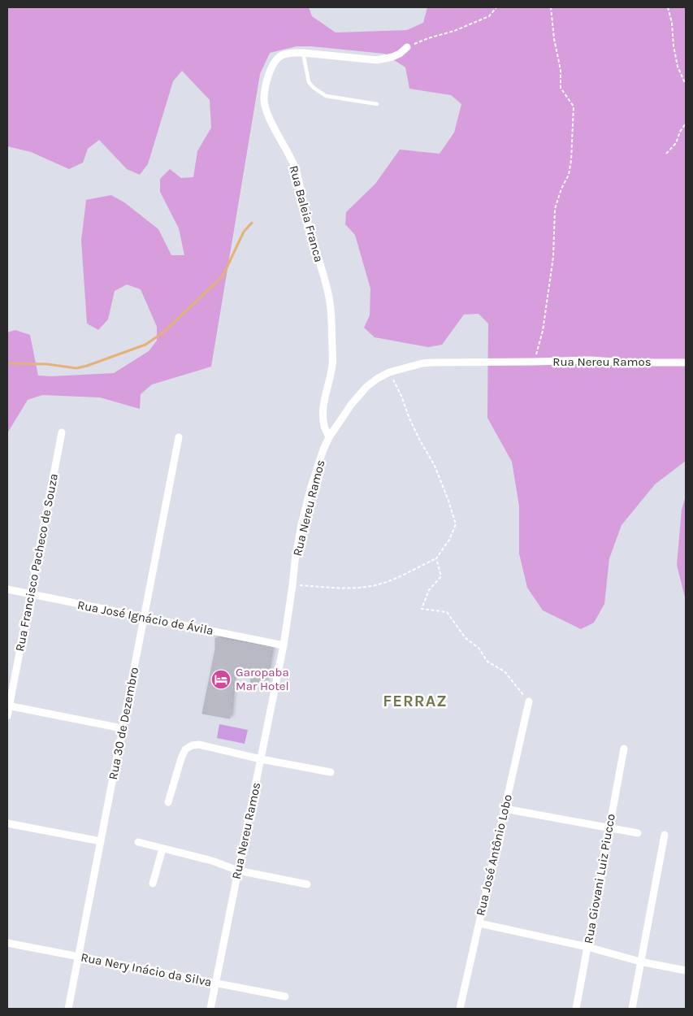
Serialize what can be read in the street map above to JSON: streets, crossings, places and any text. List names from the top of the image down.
{
  "streets": {
    "street": [
      "Rua Baleia Franca",
      "Rua Nereu Ramos",
      "Rua Francisco Pacheco de Souza",
      "Rua José Ignácio de Ávila",
      "Rua 30 de Dezembro",
      "Rua José Antônio Lobo",
      "Rua Giovani Luiz Piucco",
      "Rua Nery Inácio da Silva"
    ]
  },
  "crossings": [
    ["Rua Baleia Franca", "Rua Nereu Ramos"],
    ["Rua Nereu Ramos", "Rua José Ignácio de Ávila"],
    ["Rua Nereu Ramos", "Rua Nery Inácio da Silva"],
    ["Rua Francisco Pacheco de Souza", "Rua José Ignácio de Ávila"],
    ["Rua José Ignácio de Ávila", "Rua 30 de Dezembro"],
    ["Rua 30 de Dezembro", "Rua Nery Inácio da Silva"]
  ],
  "districts": ["FERRAZ"],
  "places": {
    "hotel": ["Garopaba Mar Hotel"]
  }
}
